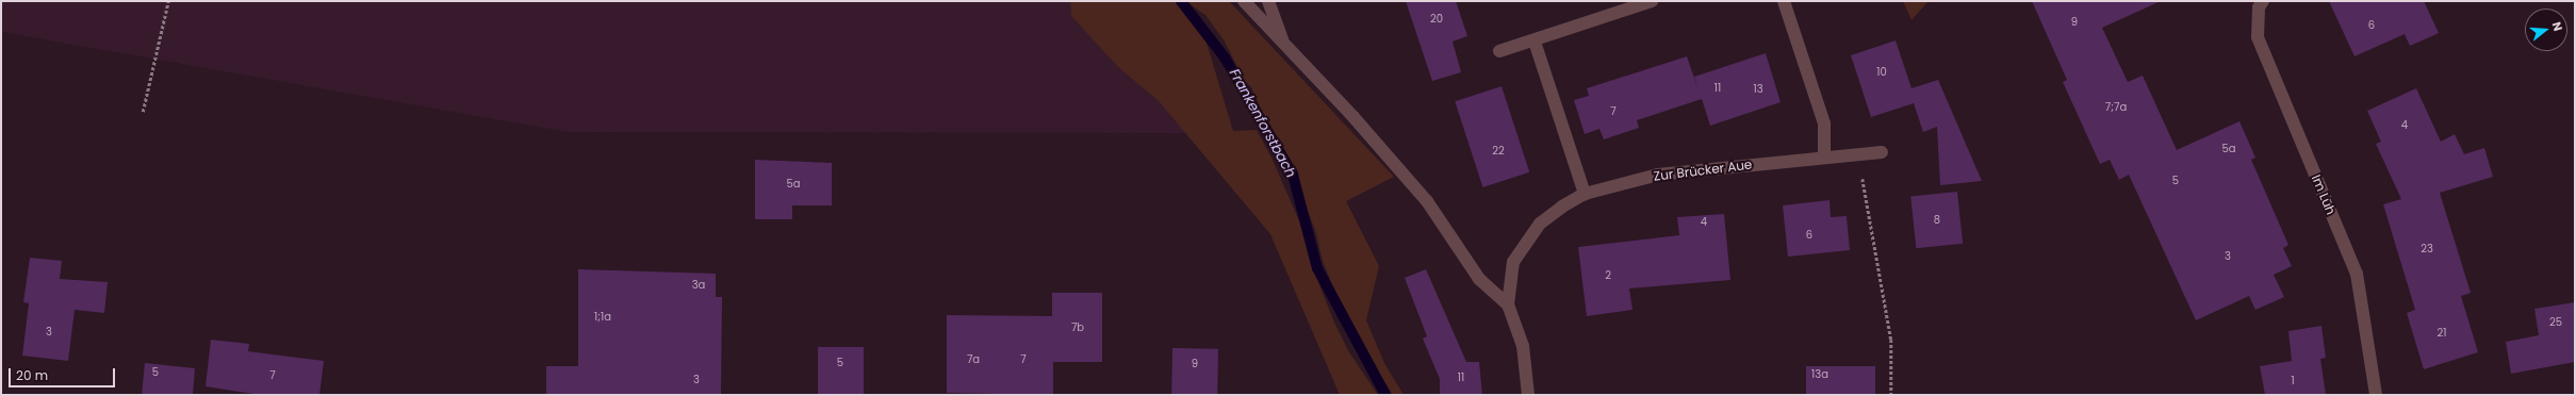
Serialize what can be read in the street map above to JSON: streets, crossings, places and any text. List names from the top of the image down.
{
  "streets": {
    "street": ["Zur Brücker Aue", "Im Lüh"]
  },
  "water": ["Frankenforstbach"],
  "house_numbers": [
    "20",
    "9",
    "6",
    "10",
    "11",
    "13",
    "7;7a",
    "7",
    "4",
    "5a",
    "22",
    "5",
    "5a",
    "8",
    "4",
    "6",
    "23",
    "3",
    "2",
    "3a",
    "1;1a",
    "25",
    "7b",
    "3",
    "21",
    "7a",
    "7",
    "5",
    "9",
    "5",
    "13a",
    "7",
    "11",
    "3",
    "1"
  ],
  "scale_bar": "20 m",
  "north": "right"
}
